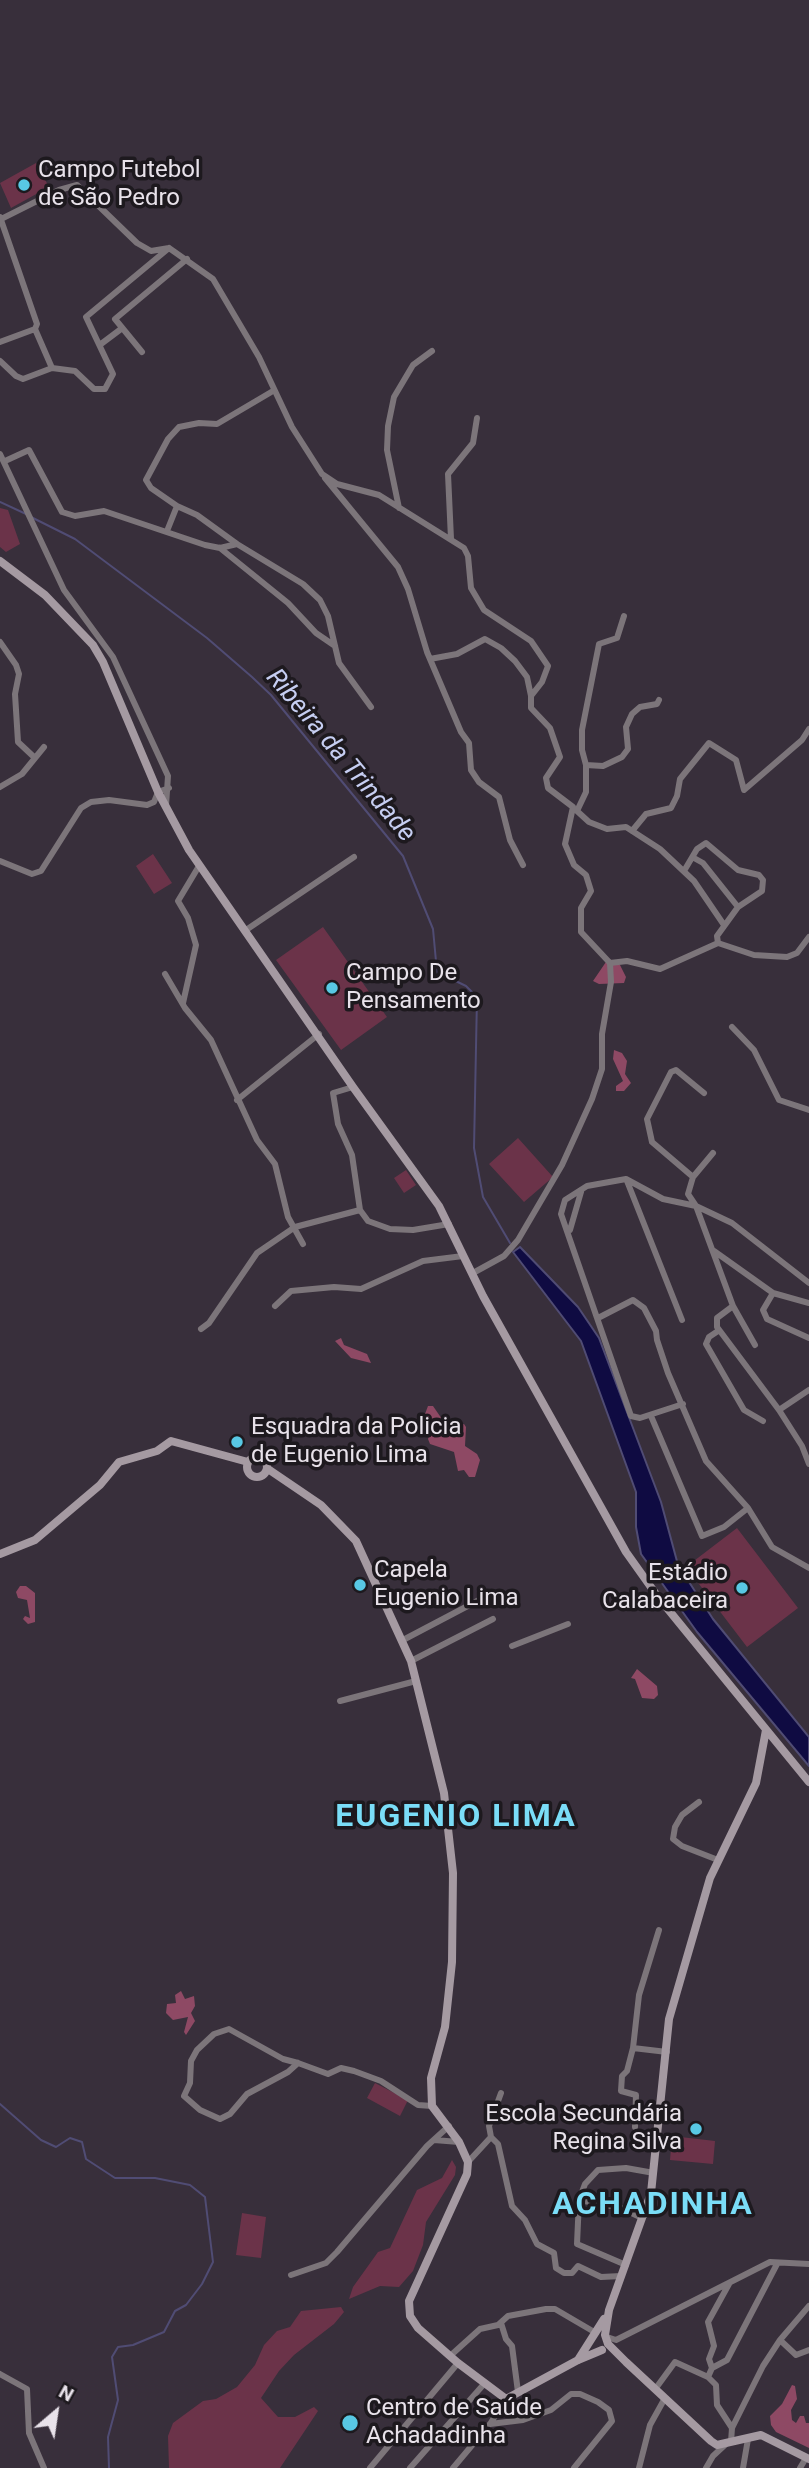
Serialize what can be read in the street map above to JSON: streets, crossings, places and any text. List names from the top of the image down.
{
  "districts": ["EUGENIO LIMA", "ACHADINHA"],
  "water": ["Ribeira da Trindade"],
  "places": [
    "Campo Futebol de São Pedro",
    "Campo De Pensamento",
    "Esquadra da Policia de Eugenio Lima",
    "Capela Eugenio Lima",
    "Estádio Calabaceira",
    "Escola Secundária Regina Silva",
    "Centro de Saúde Achadadinha"
  ],
  "north": "top right"
}
